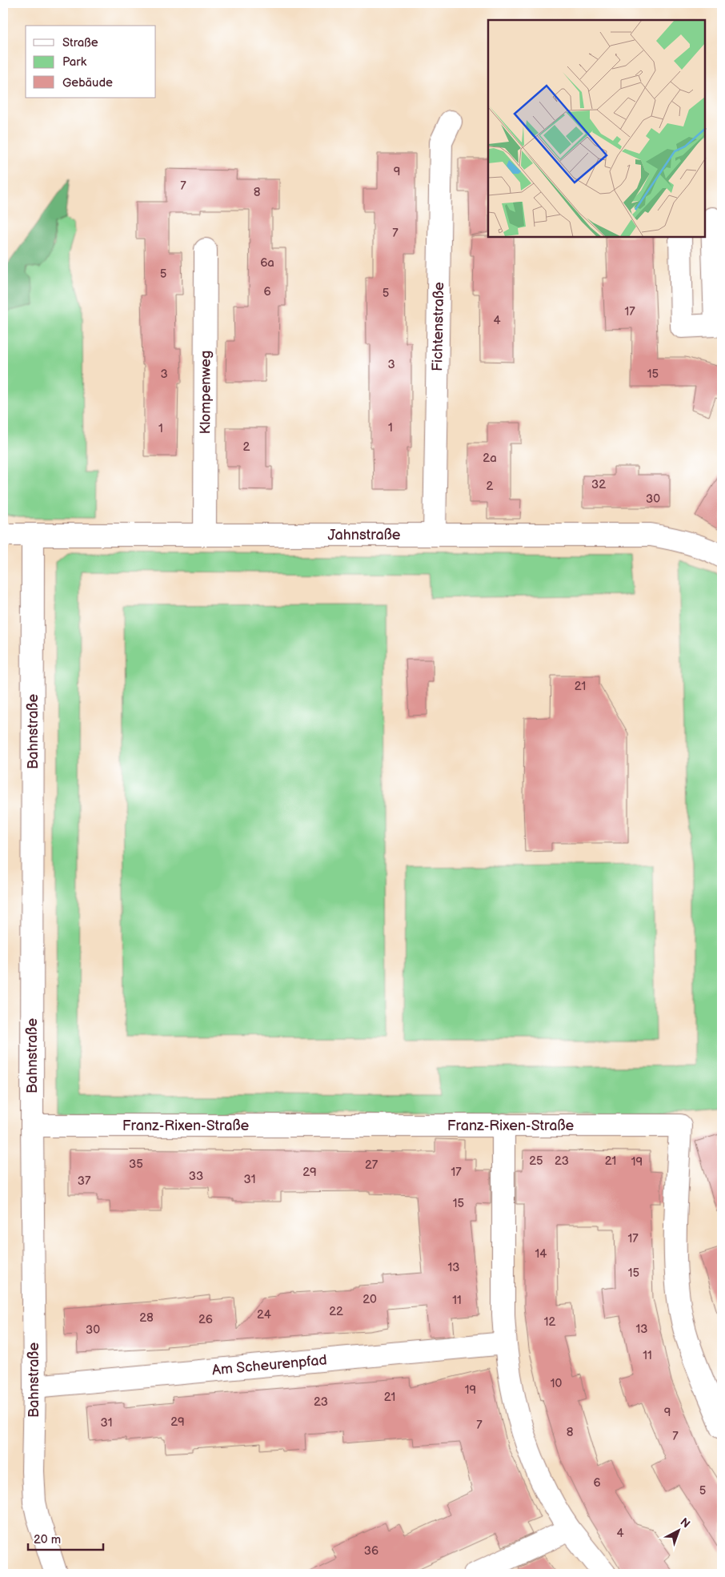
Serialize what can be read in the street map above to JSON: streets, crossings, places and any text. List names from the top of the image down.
{
  "streets": {
    "street": [
      "Fichtenstraße",
      "Klompenweg",
      "Jahnstraße",
      "Bahnstraße",
      "Franz-Rixen-Straße",
      "Am Scheurenpfad"
    ]
  },
  "crossings": [
    ["Fichtenstraße", "Jahnstraße"],
    ["Klompenweg", "Jahnstraße"],
    ["Jahnstraße", "Bahnstraße"],
    ["Bahnstraße", "Franz-Rixen-Straße"],
    ["Bahnstraße", "Am Scheurenpfad"]
  ],
  "house_numbers": [
    "9",
    "7",
    "8",
    "7",
    "6a",
    "5",
    "6",
    "5",
    "17",
    "4",
    "3",
    "3",
    "15",
    "1",
    "1",
    "2",
    "2a",
    "32",
    "2",
    "30",
    "21",
    "25",
    "23",
    "21",
    "19",
    "35",
    "27",
    "29",
    "17",
    "33",
    "31",
    "37",
    "15",
    "17",
    "14",
    "13",
    "15",
    "20",
    "11",
    "22",
    "24",
    "28",
    "26",
    "12",
    "13",
    "30",
    "11",
    "10",
    "19",
    "21",
    "23",
    "9",
    "29",
    "31",
    "7",
    "8",
    "7",
    "6",
    "5",
    "4",
    "36"
  ],
  "legend": ["Straße", "Park", "Gebäude"],
  "scale_bar": "20 m",
  "north": "top right"
}
